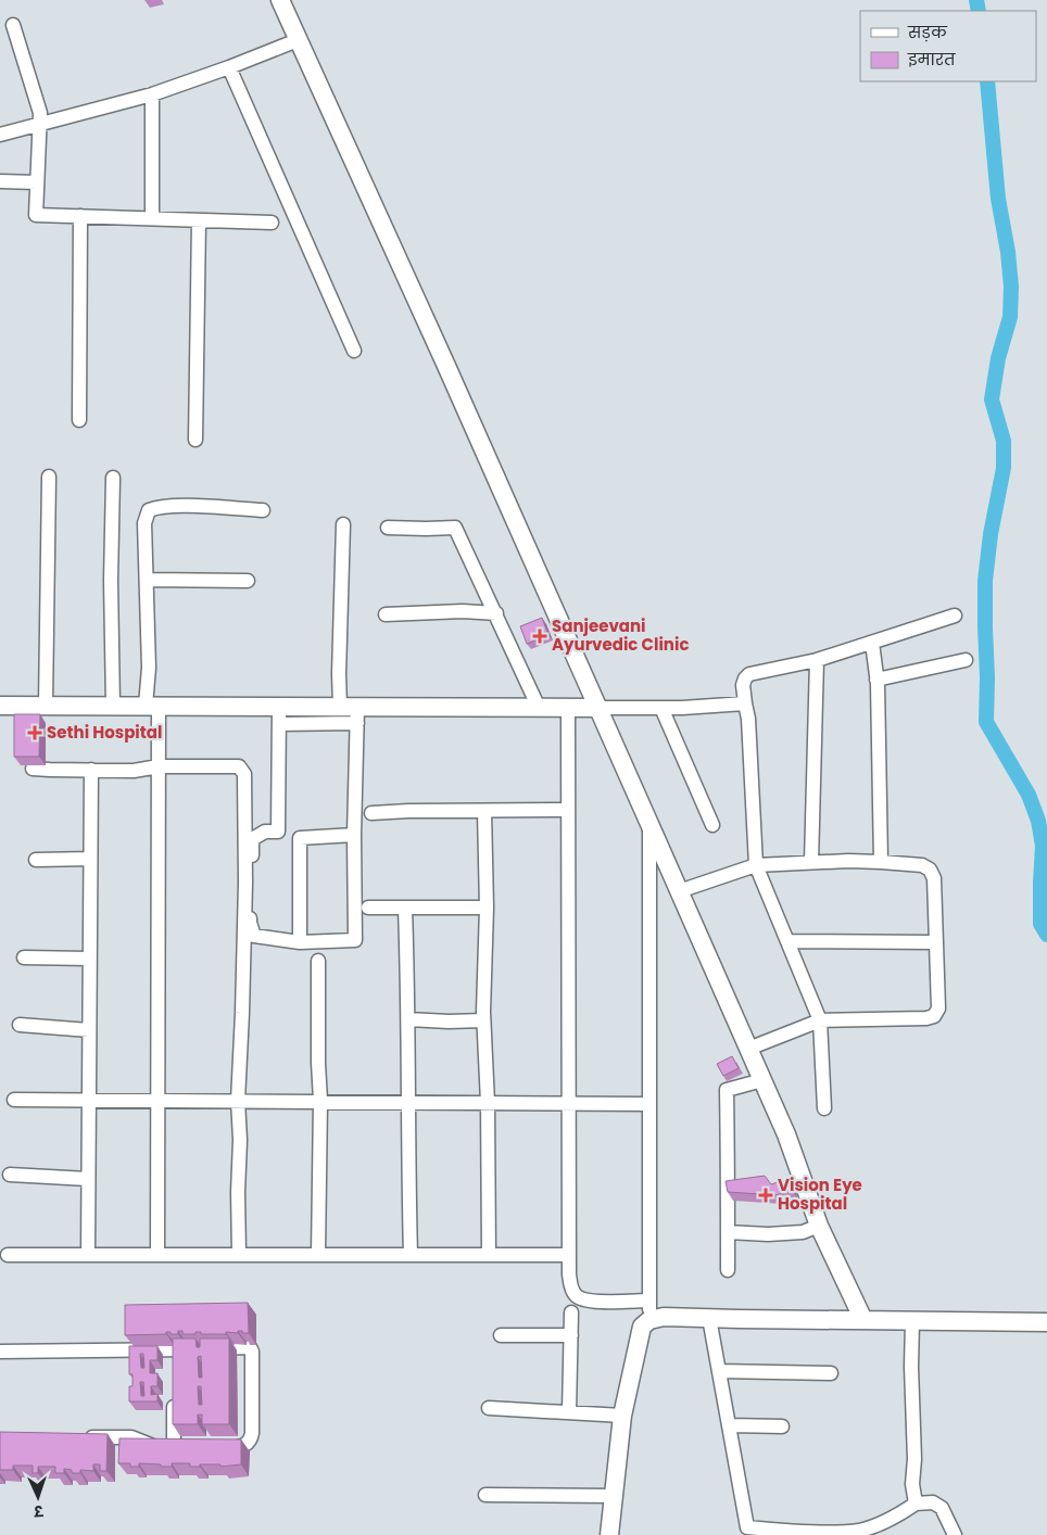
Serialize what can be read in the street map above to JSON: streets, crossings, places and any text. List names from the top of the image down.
{
  "places": {
    "health": ["Sanjeevani Ayurvedic Clinic", "Sethi Hospital", "Vision Eye Hospital"]
  },
  "legend": ["सड़क", "इमारत"],
  "north": "bottom"
}
